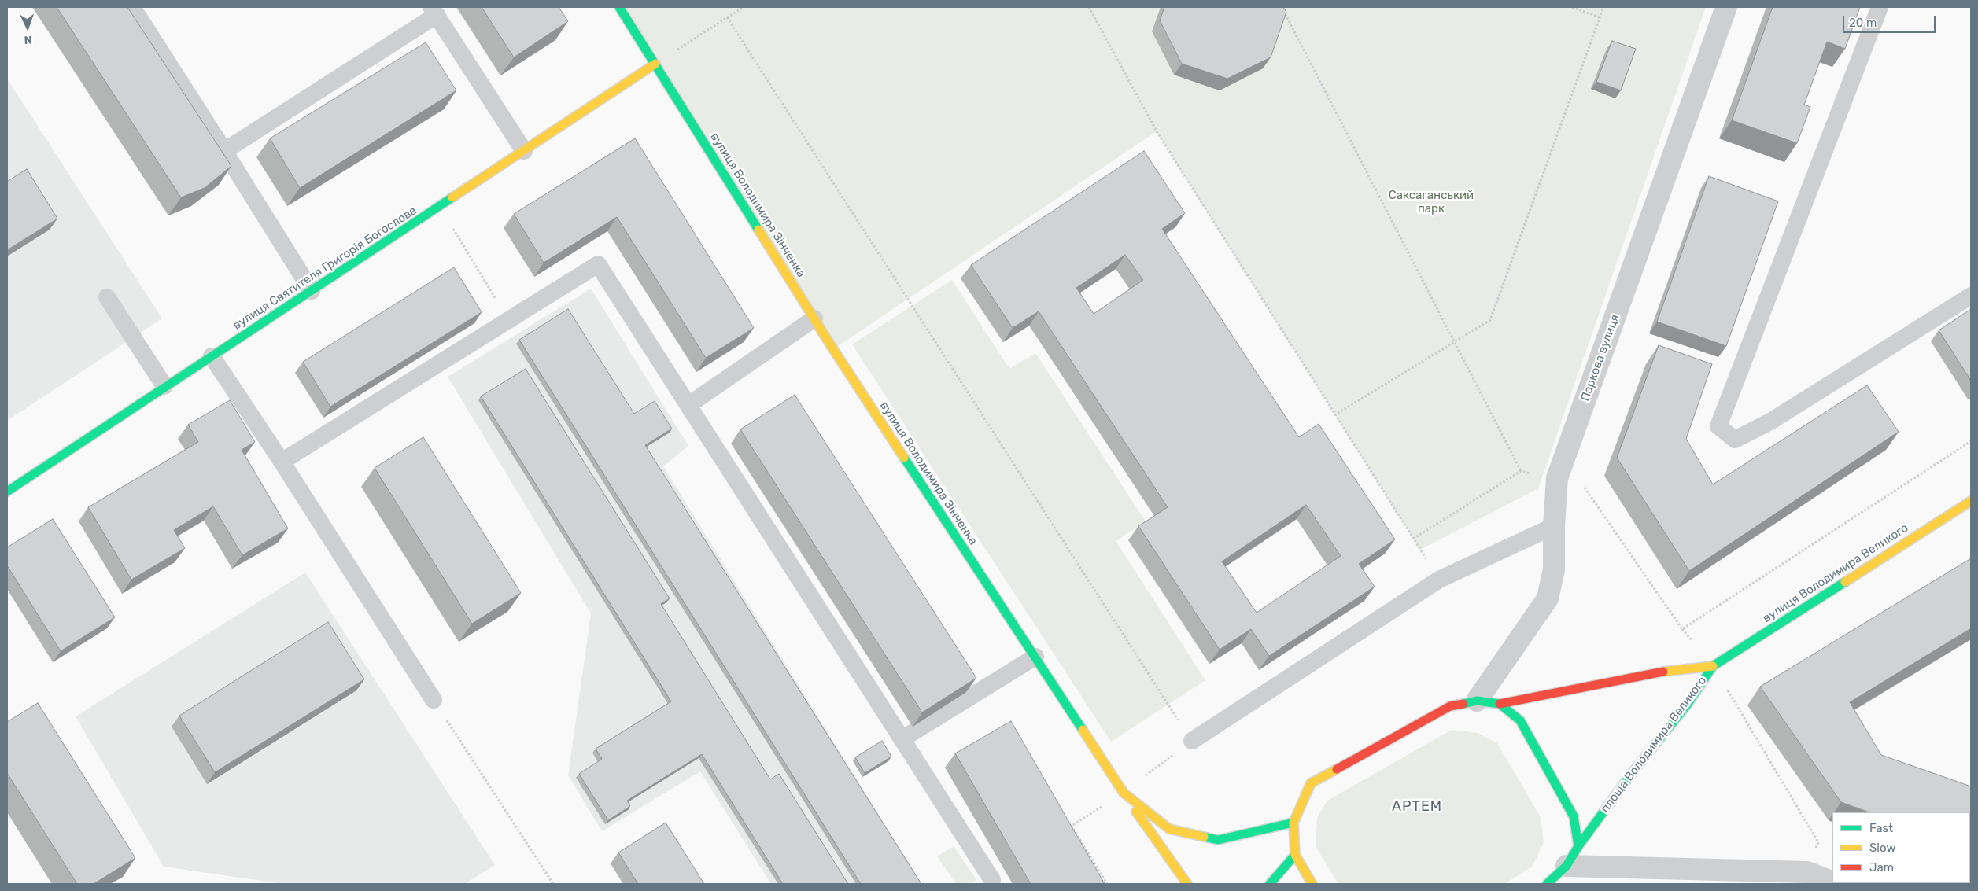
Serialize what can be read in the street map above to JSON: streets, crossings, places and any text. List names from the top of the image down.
{
  "streets": {
    "main road": [
      "вулиця Володимира Зінченка",
      "вулиця Святителя Григорія Богослова",
      "вулиця Володимира Великого",
      "площа Володимира Великого"
    ],
    "street": ["Паркова вулиця"]
  },
  "crossings": [
    ["вулиця Володимира Зінченка", "вулиця Святителя Григорія Богослова"],
    ["вулиця Володимира Зінченка", "площа Володимира Великого"],
    ["Паркова вулиця", "площа Володимира Великого"],
    ["вулиця Володимира Великого", "площа Володимира Великого"]
  ],
  "districts": ["АРТЕМ"],
  "parks": ["Саксаганський парк"],
  "legend": ["Fast", "Slow", "Jam"],
  "scale_bar": "20 m",
  "north": "bottom"
}
